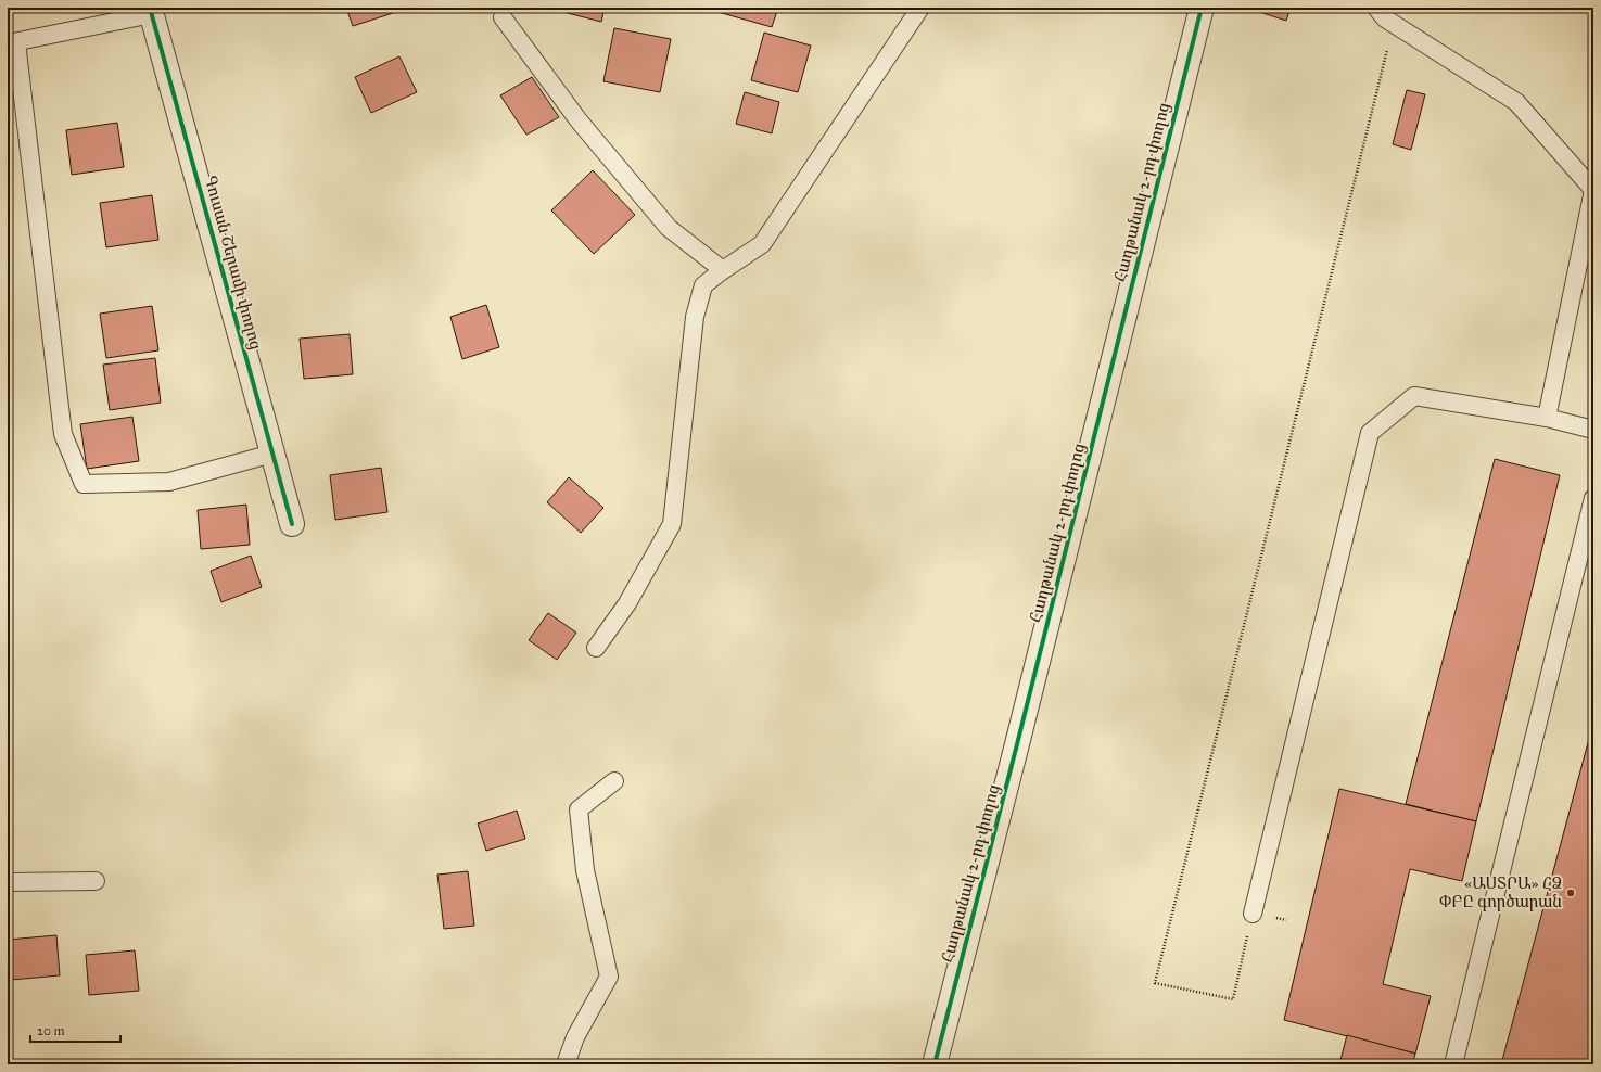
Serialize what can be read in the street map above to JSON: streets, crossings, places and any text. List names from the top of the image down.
{
  "streets": {
    "street": ["Հաղթանակ 2-րդ փողոց", "Գուսան Շերամի փողոց"]
  },
  "places": ["«ԱՍՏՐԱ» ՀՁ ՓԲԸ գործարան"],
  "scale_bar": "20 m"
}
